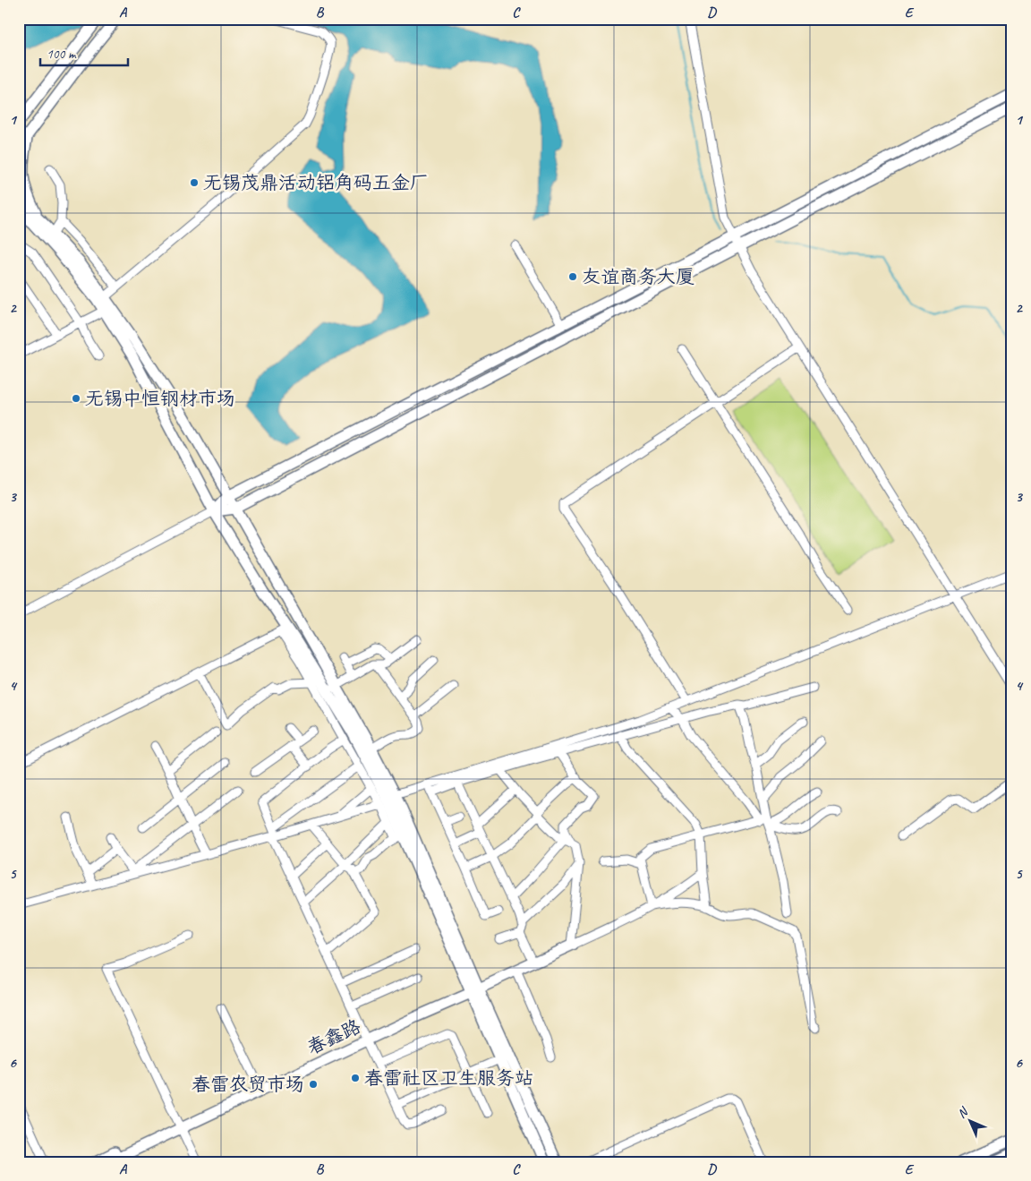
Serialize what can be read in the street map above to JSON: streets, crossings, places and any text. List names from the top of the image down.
{
  "streets": {
    "main road": ["春鑫路"]
  },
  "places": [
    "无锡茂鼎活动铝角码五金厂",
    "友谊商务大厦",
    "无锡中恒钢材市场",
    "春雷社区卫生服务站",
    "春雷农贸市场"
  ],
  "scale_bar": "100 m",
  "north": "top left",
  "grid": {
    "columns": [
      "A",
      "B",
      "C",
      "D",
      "E"
    ],
    "rows": [
      "1",
      "2",
      "3",
      "4",
      "5",
      "6"
    ]
  }
}
